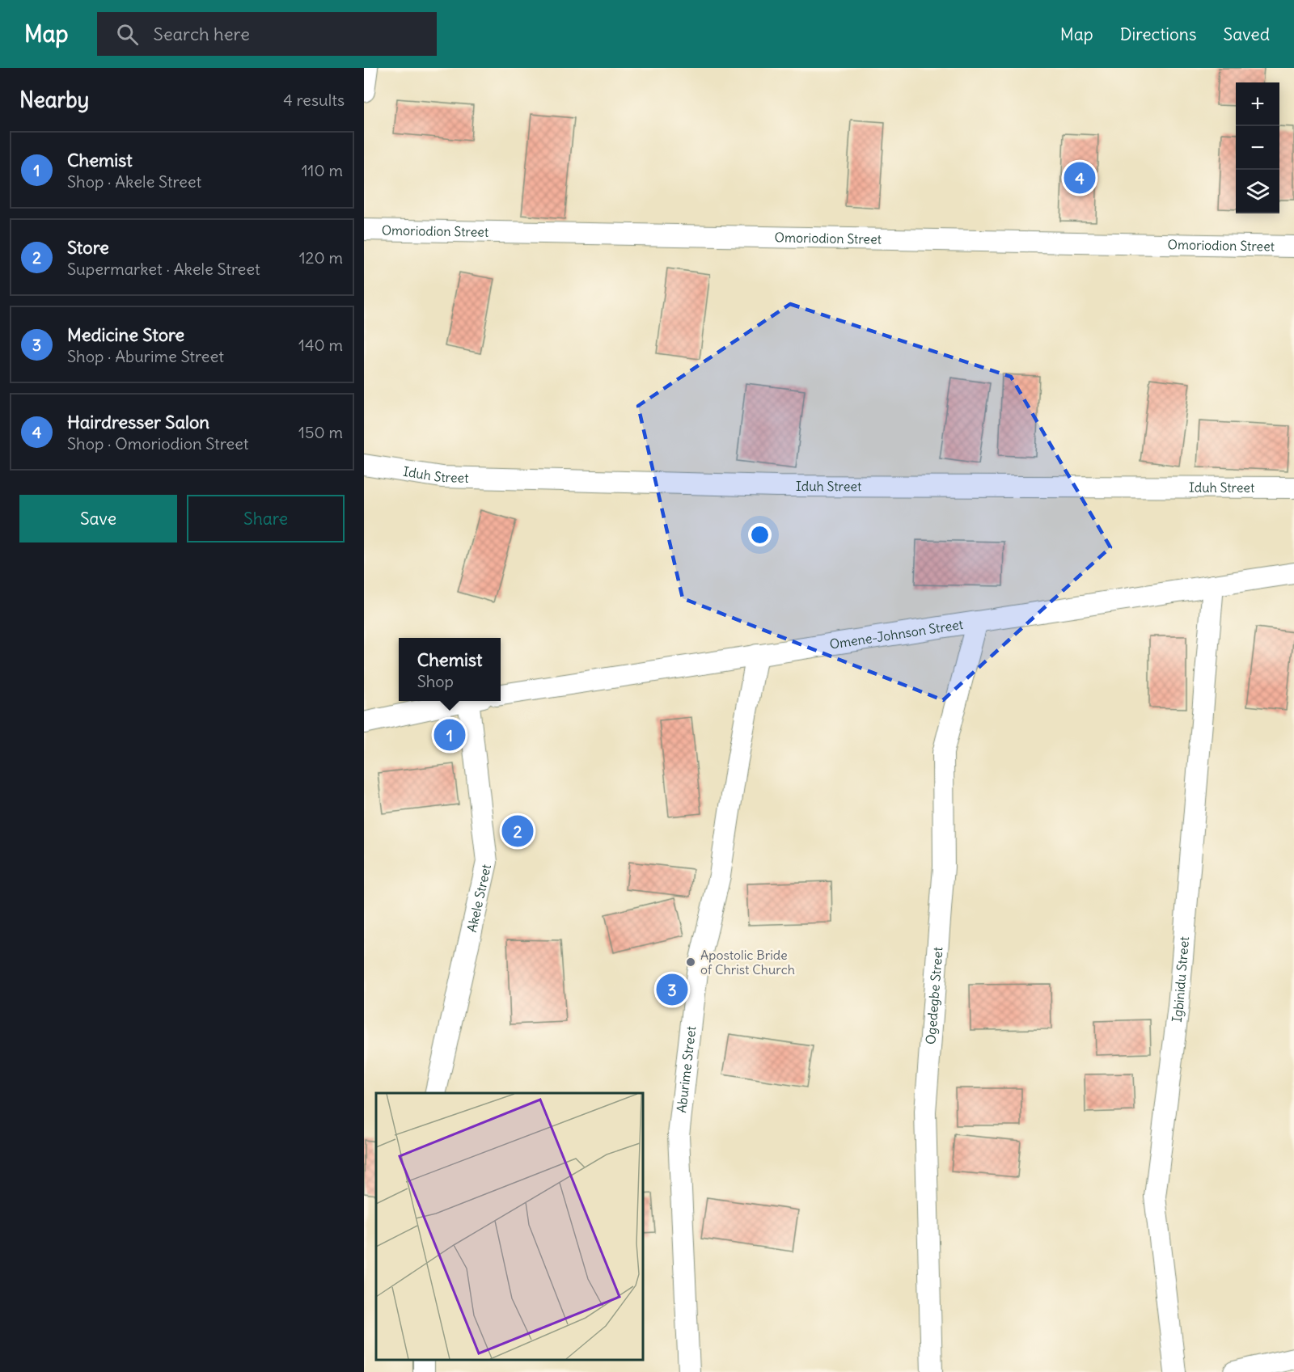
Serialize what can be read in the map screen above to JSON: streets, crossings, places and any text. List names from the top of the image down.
{
  "streets": {
    "street": [
      "Omoriodion Street",
      "Iduh Street",
      "Omene-Johnson Street",
      "Akele Street",
      "Igbinidu Street",
      "Ogedegbe Street",
      "Aburime Street"
    ]
  },
  "crossings": [
    ["Omene-Johnson Street", "Igbinidu Street"],
    ["Omene-Johnson Street", "Ogedegbe Street"],
    ["Omene-Johnson Street", "Aburime Street"]
  ],
  "places": ["Apostolic Bride of Christ Church"],
  "page": {
    "header": "Map",
    "search": "Search here",
    "nav": ["Map", "Directions", "Saved"],
    "heading": ["Nearby", "4 results"],
    "map_buttons": ["+", "−"],
    "list": [
      {
        "mark": "1",
        "name": "Chemist",
        "note": "Shop · Akele Street",
        "value": "110 m"
      },
      {
        "mark": "2",
        "name": "Store",
        "note": "Supermarket · Akele Street",
        "value": "120 m"
      },
      {
        "mark": "3",
        "name": "Medicine Store",
        "note": "Shop · Aburime Street",
        "value": "140 m"
      },
      {
        "mark": "4",
        "name": "Hairdresser Salon",
        "note": "Shop · Omoriodion Street",
        "value": "150 m"
      }
    ],
    "pins": [
      "4",
      "1",
      "2",
      "3"
    ],
    "buttons": ["Save", "Share"],
    "popup": ["Chemist", "Shop"]
  }
}
